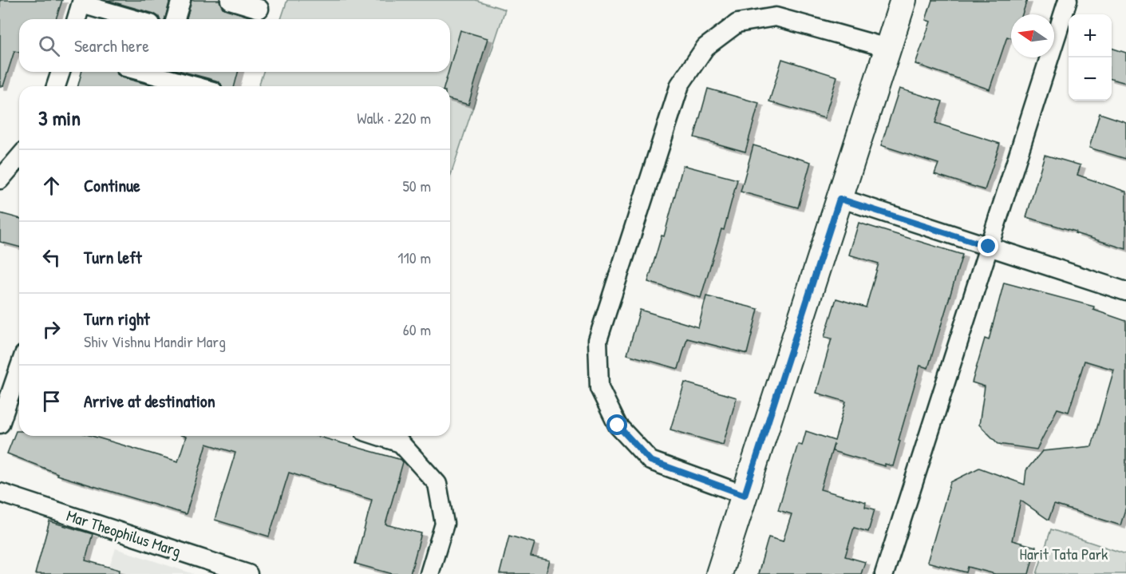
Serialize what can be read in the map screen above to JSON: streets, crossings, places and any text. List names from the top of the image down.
{
  "streets": {
    "street": ["Mar Theophilus Marg"]
  },
  "parks": ["Harit Tata Park"],
  "north": "left",
  "page": {
    "map_buttons": ["+", "−"],
    "search": "Search here",
    "heading": ["3 min", "Walk · 220 m"],
    "list": [
      ["Continue", "50 m"],
      ["Turn left", "110 m"],
      ["Turn right", "Shiv Vishnu Mandir Marg", "60 m"],
      "Arrive at destination"
    ]
  }
}
